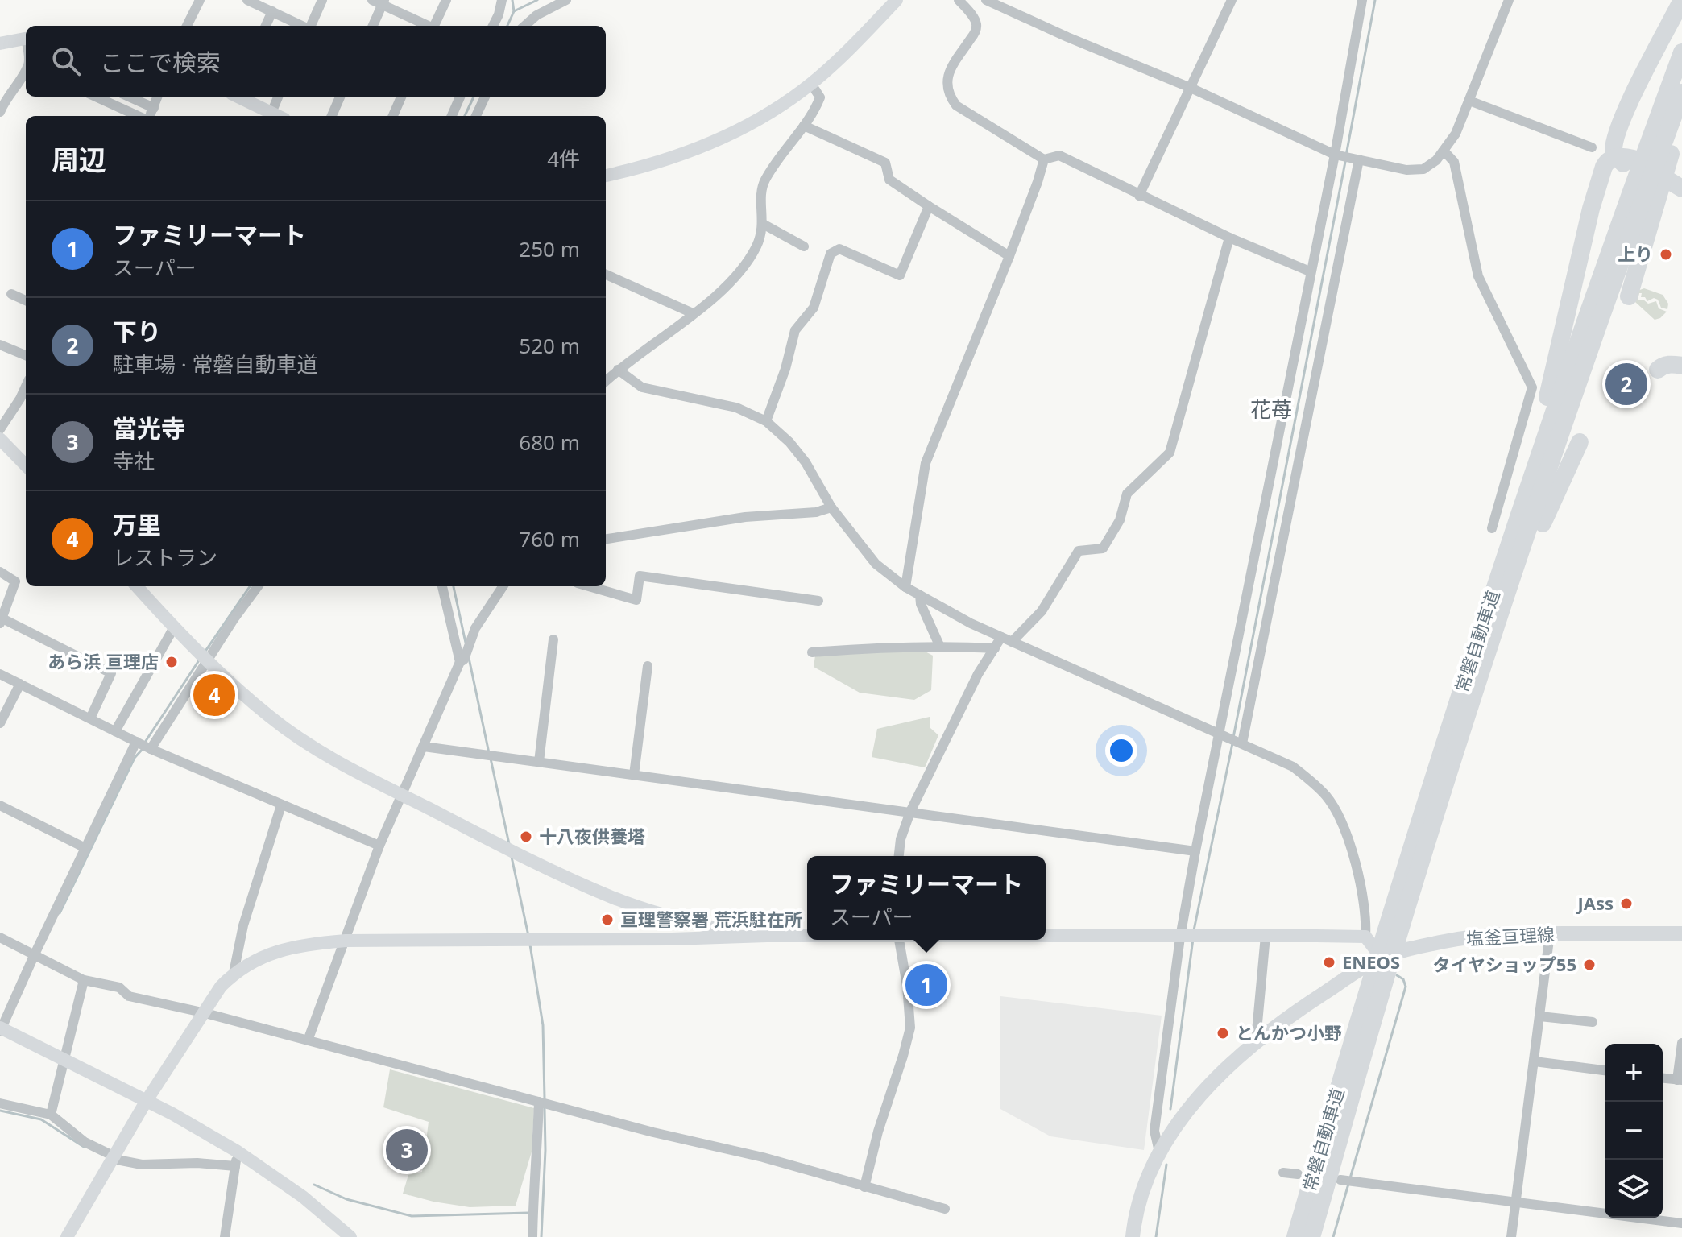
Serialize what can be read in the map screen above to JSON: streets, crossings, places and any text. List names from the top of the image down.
{
  "streets": {
    "highway": ["常磐自動車道"],
    "main road": ["塩釜亘理線"]
  },
  "districts": ["花苺"],
  "places": [
    "上り",
    "あら浜 亘理店",
    "十八夜供養塔",
    "JAss",
    "亘理警察署 荒浜駐在所",
    "ENEOS",
    "タイヤショップ55",
    "とんかつ小野"
  ],
  "page": {
    "search": "ここで検索",
    "heading": ["周辺", "4件"],
    "list": [
      {
        "mark": "1",
        "name": "ファミリーマート",
        "note": "スーパー",
        "value": "250 m"
      },
      {
        "mark": "2",
        "name": "下り",
        "note": "駐車場 · 常磐自動車道",
        "value": "520 m"
      },
      {
        "mark": "3",
        "name": "當光寺",
        "note": "寺社",
        "value": "680 m"
      },
      {
        "mark": "4",
        "name": "万里",
        "note": "レストラン",
        "value": "760 m"
      }
    ],
    "pins": [
      "2",
      "4",
      "1",
      "3"
    ],
    "popup": ["ファミリーマート", "スーパー"],
    "map_buttons": ["+", "−"]
  }
}
